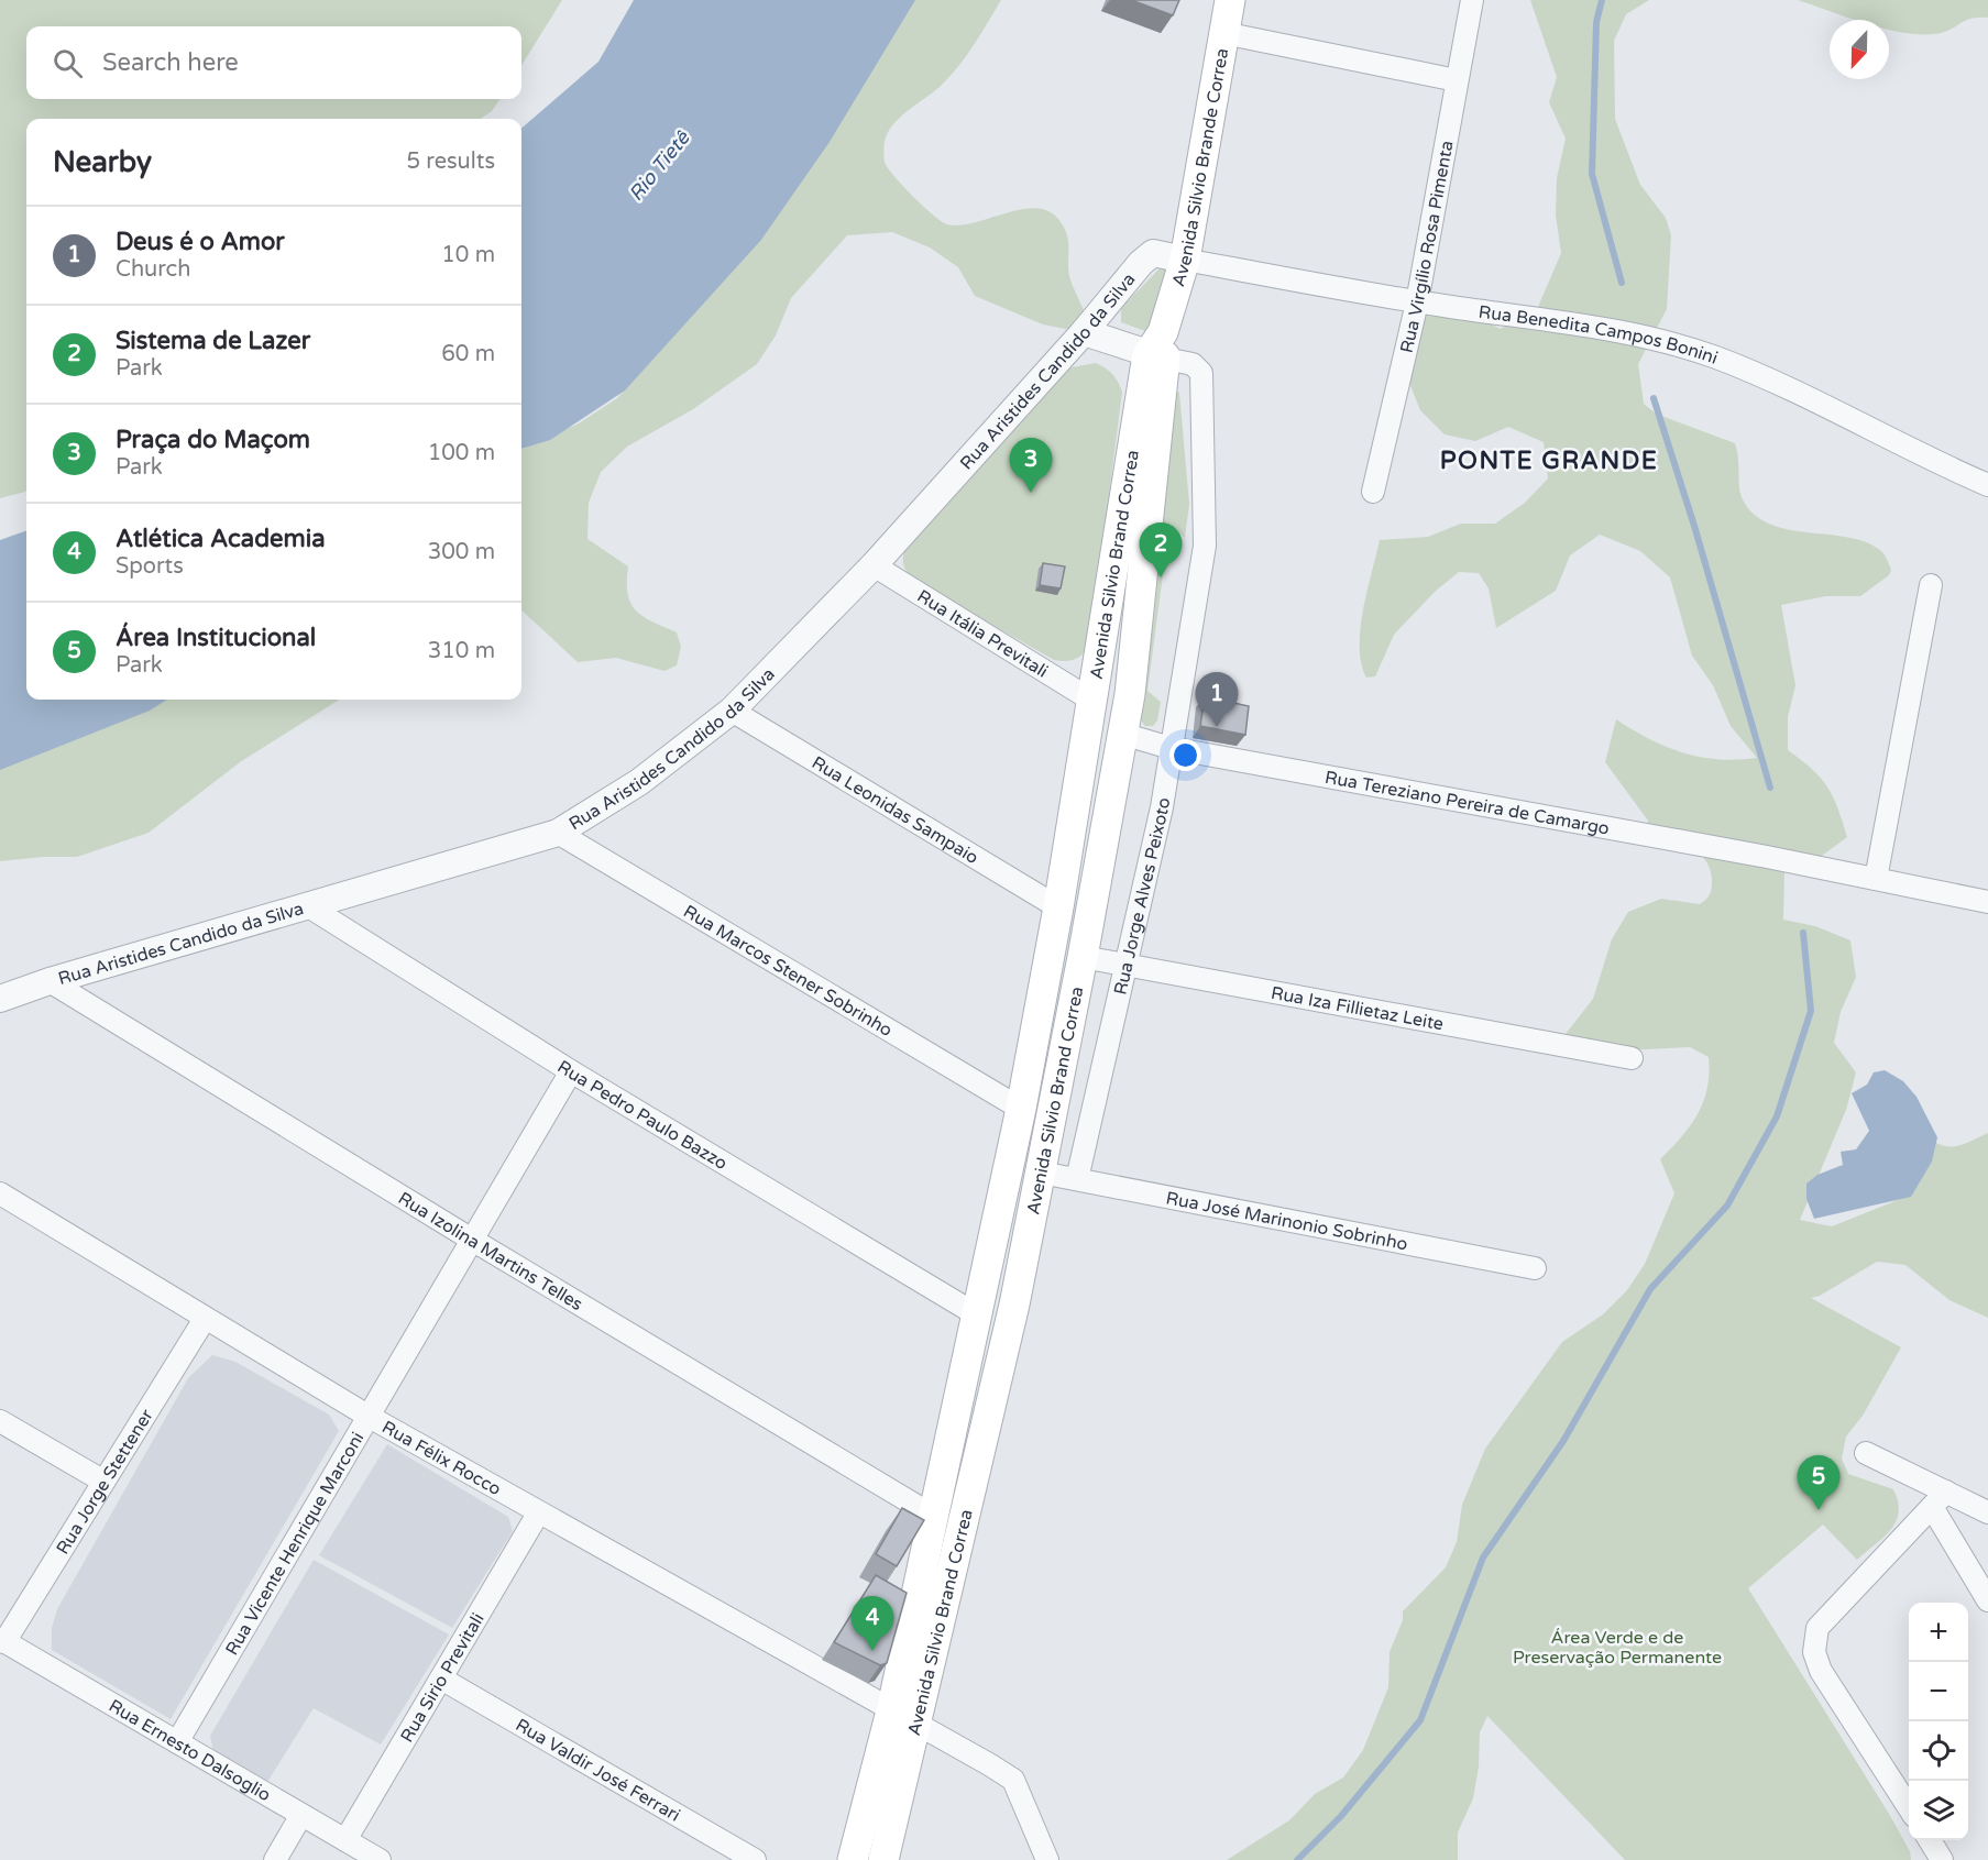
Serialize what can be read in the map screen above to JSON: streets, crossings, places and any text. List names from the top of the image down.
{
  "streets": {
    "main road": ["Avenida Silvio Brande Correa", "Avenida Silvio Brand Correa"],
    "street": [
      "Rua Virgílio Rosa Pimenta",
      "Rua Benedita Campos Bonini",
      "Rua Aristides Candido da Silva",
      "Rua Itália Previtali",
      "Rua Tereziano Pereira de Camargo",
      "Rua Leonidas Sampaio",
      "Rua Jorge Alves Peixoto",
      "Rua Marcos Stener Sobrinho",
      "Rua Iza Fillietaz Leite",
      "Rua Pedro Paulo Bazzo",
      "Rua José Marinonio Sobrinho",
      "Rua Izolina Martins Telles",
      "Rua Félix Rocco",
      "Rua Jorge Stettener",
      "Rua Vicente Henrique Marconi",
      "Rua Sirio Previtali",
      "Rua Ernesto Dalsoglio",
      "Rua Valdir José Ferrari"
    ]
  },
  "crossings": [
    ["Avenida Silvio Brande Correa", "Rua Benedita Campos Bonini"],
    ["Avenida Silvio Brande Correa", "Rua Aristides Candido da Silva"],
    ["Avenida Silvio Brande Correa", "Avenida Silvio Brand Correa"],
    ["Avenida Silvio Brande Correa", "Rua Jorge Alves Peixoto"],
    ["Rua Virgílio Rosa Pimenta", "Rua Benedita Campos Bonini"],
    ["Rua Benedita Campos Bonini", "Rua Aristides Candido da Silva"],
    ["Rua Aristides Candido da Silva", "Rua Itália Previtali"],
    ["Rua Aristides Candido da Silva", "Rua Leonidas Sampaio"],
    ["Rua Aristides Candido da Silva", "Rua Marcos Stener Sobrinho"],
    ["Rua Aristides Candido da Silva", "Rua Pedro Paulo Bazzo"],
    ["Rua Aristides Candido da Silva", "Rua Izolina Martins Telles"],
    ["Avenida Silvio Brand Correa", "Rua Itália Previtali"],
    ["Avenida Silvio Brand Correa", "Rua Tereziano Pereira de Camargo"],
    ["Avenida Silvio Brand Correa", "Rua Leonidas Sampaio"],
    ["Avenida Silvio Brand Correa", "Rua Jorge Alves Peixoto"],
    ["Avenida Silvio Brand Correa", "Rua Marcos Stener Sobrinho"],
    ["Avenida Silvio Brand Correa", "Rua Iza Fillietaz Leite"],
    ["Avenida Silvio Brand Correa", "Rua Pedro Paulo Bazzo"],
    ["Avenida Silvio Brand Correa", "Rua José Marinonio Sobrinho"],
    ["Avenida Silvio Brand Correa", "Rua Izolina Martins Telles"],
    ["Avenida Silvio Brand Correa", "Rua Félix Rocco"],
    ["Rua Tereziano Pereira de Camargo", "Rua Jorge Alves Peixoto"],
    ["Rua Jorge Alves Peixoto", "Rua Iza Fillietaz Leite"],
    ["Rua Jorge Alves Peixoto", "Rua José Marinonio Sobrinho"],
    ["Rua Pedro Paulo Bazzo", "Rua Vicente Henrique Marconi"],
    ["Rua Izolina Martins Telles", "Rua Vicente Henrique Marconi"],
    ["Rua Félix Rocco", "Rua Jorge Stettener"],
    ["Rua Félix Rocco", "Rua Vicente Henrique Marconi"],
    ["Rua Félix Rocco", "Rua Sirio Previtali"],
    ["Rua Jorge Stettener", "Rua Ernesto Dalsoglio"],
    ["Rua Vicente Henrique Marconi", "Rua Ernesto Dalsoglio"],
    ["Rua Sirio Previtali", "Rua Ernesto Dalsoglio"],
    ["Rua Sirio Previtali", "Rua Valdir José Ferrari"]
  ],
  "districts": ["PONTE GRANDE"],
  "water": ["Rio Tietê"],
  "parks": ["Área Verde e de Preservação Permanente"],
  "north": "bottom",
  "page": {
    "search": "Search here",
    "heading": ["Nearby", "5 results"],
    "list": [
      {
        "mark": "1",
        "name": "Deus é o Amor",
        "note": "Church",
        "value": "10 m"
      },
      {
        "mark": "2",
        "name": "Sistema de Lazer",
        "note": "Park",
        "value": "60 m"
      },
      {
        "mark": "3",
        "name": "Praça do Maçom",
        "note": "Park",
        "value": "100 m"
      },
      {
        "mark": "4",
        "name": "Atlética Academia",
        "note": "Sports",
        "value": "300 m"
      },
      {
        "mark": "5",
        "name": "Área Institucional",
        "note": "Park",
        "value": "310 m"
      }
    ],
    "pins": [
      "3",
      "2",
      "1",
      "5",
      "4"
    ],
    "map_buttons": ["+", "−"]
  }
}
